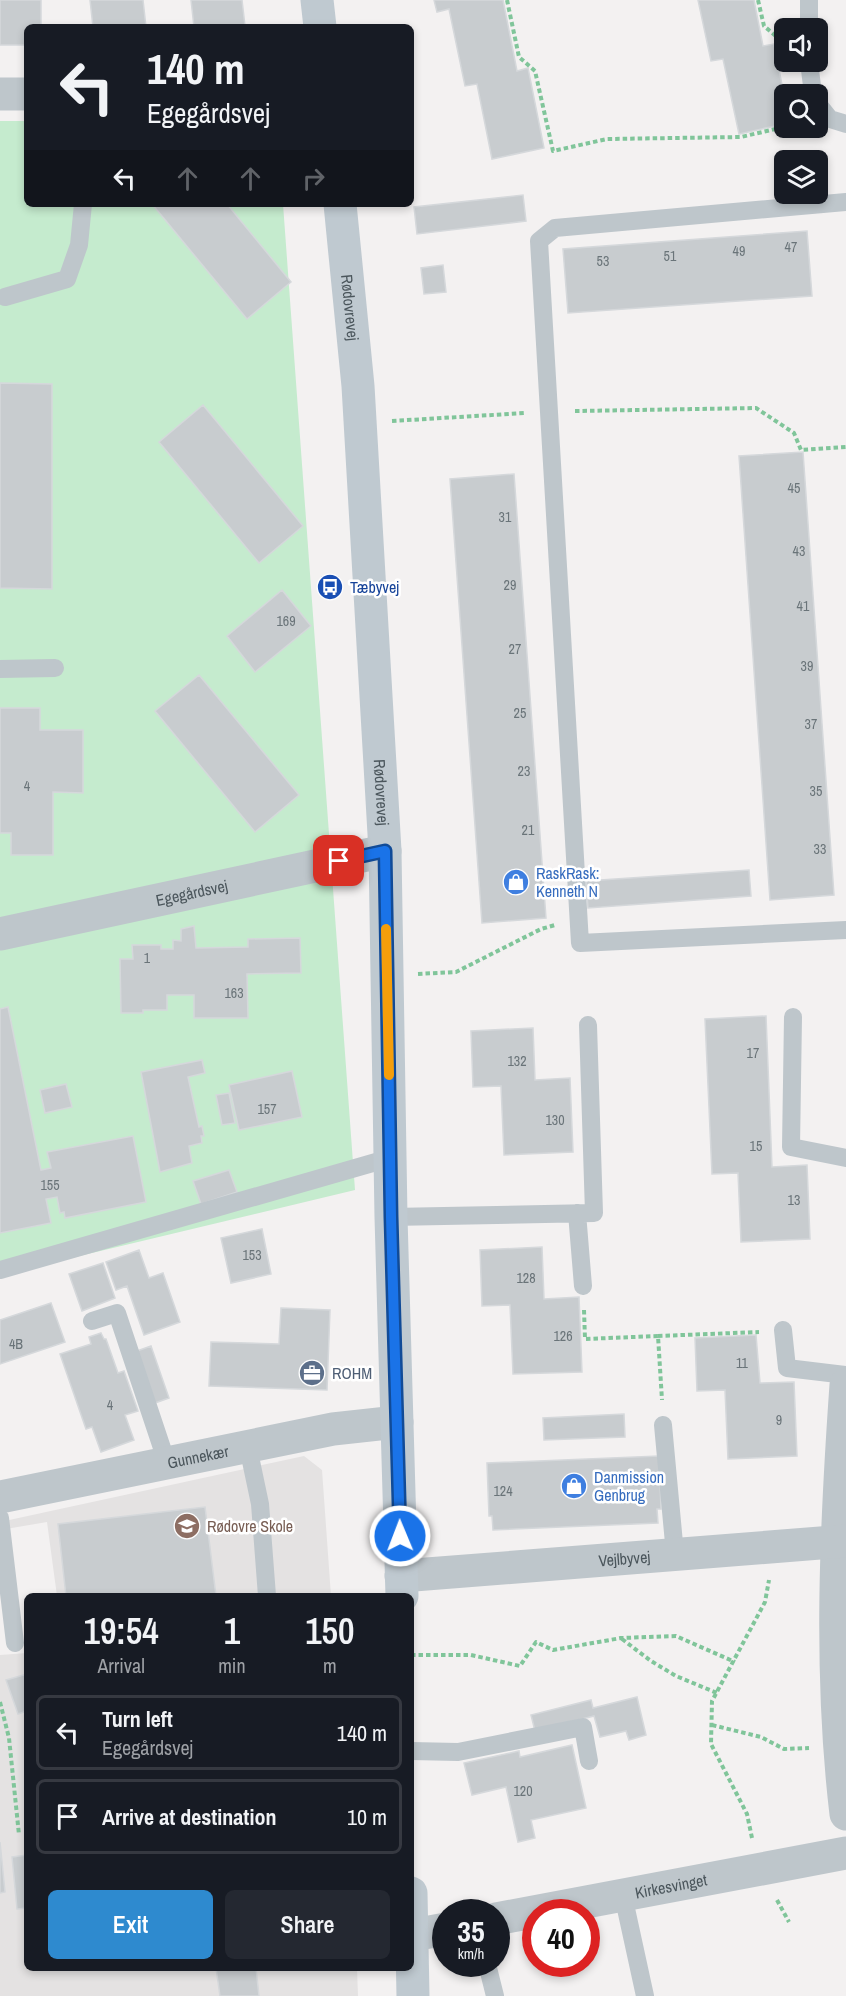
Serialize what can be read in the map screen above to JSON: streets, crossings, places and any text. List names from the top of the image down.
{
  "streets": {
    "street": [
      "Rødovrevej",
      "Egegårdsvej",
      "Gunnekær",
      "Vejlbyvej",
      "Kirkesvinget"
    ]
  },
  "crossings": [
    ["Rødovrevej", "Egegårdsvej"],
    ["Rødovrevej", "Gunnekær"],
    ["Rødovrevej", "Vejlbyvej"]
  ],
  "places": {
    "bus stop": ["Tæbyvej"],
    "shop": ["RaskRask: Kenneth N", "Danmission Genbrug"],
    "office": ["ROHM"],
    "school or university": ["Rødovre Skole"]
  },
  "house_numbers": [
    "47",
    "49",
    "51",
    "53",
    "45",
    "31",
    "43",
    "29",
    "41",
    "169",
    "27",
    "39",
    "25",
    "37",
    "23",
    "4",
    "35",
    "21",
    "33",
    "1",
    "163",
    "17",
    "132",
    "157",
    "130",
    "15",
    "155",
    "13",
    "153",
    "128",
    "126",
    "4B",
    "11",
    "4",
    "9",
    "124",
    "120"
  ],
  "page": {
    "turn": ["140 m", "Egegårdsvej"],
    "eta": [
      "19:54",
      "Arrival",
      "1",
      "min",
      "150",
      "m"
    ],
    "list": [
      {
        "name": "Turn left",
        "note": "Egegårdsvej",
        "value": "140 m"
      },
      {
        "name": "Arrive at destination",
        "value": "10 m"
      }
    ],
    "buttons": ["Exit", "Share"],
    "speed": "35 km/h",
    "limit": "40"
  }
}
